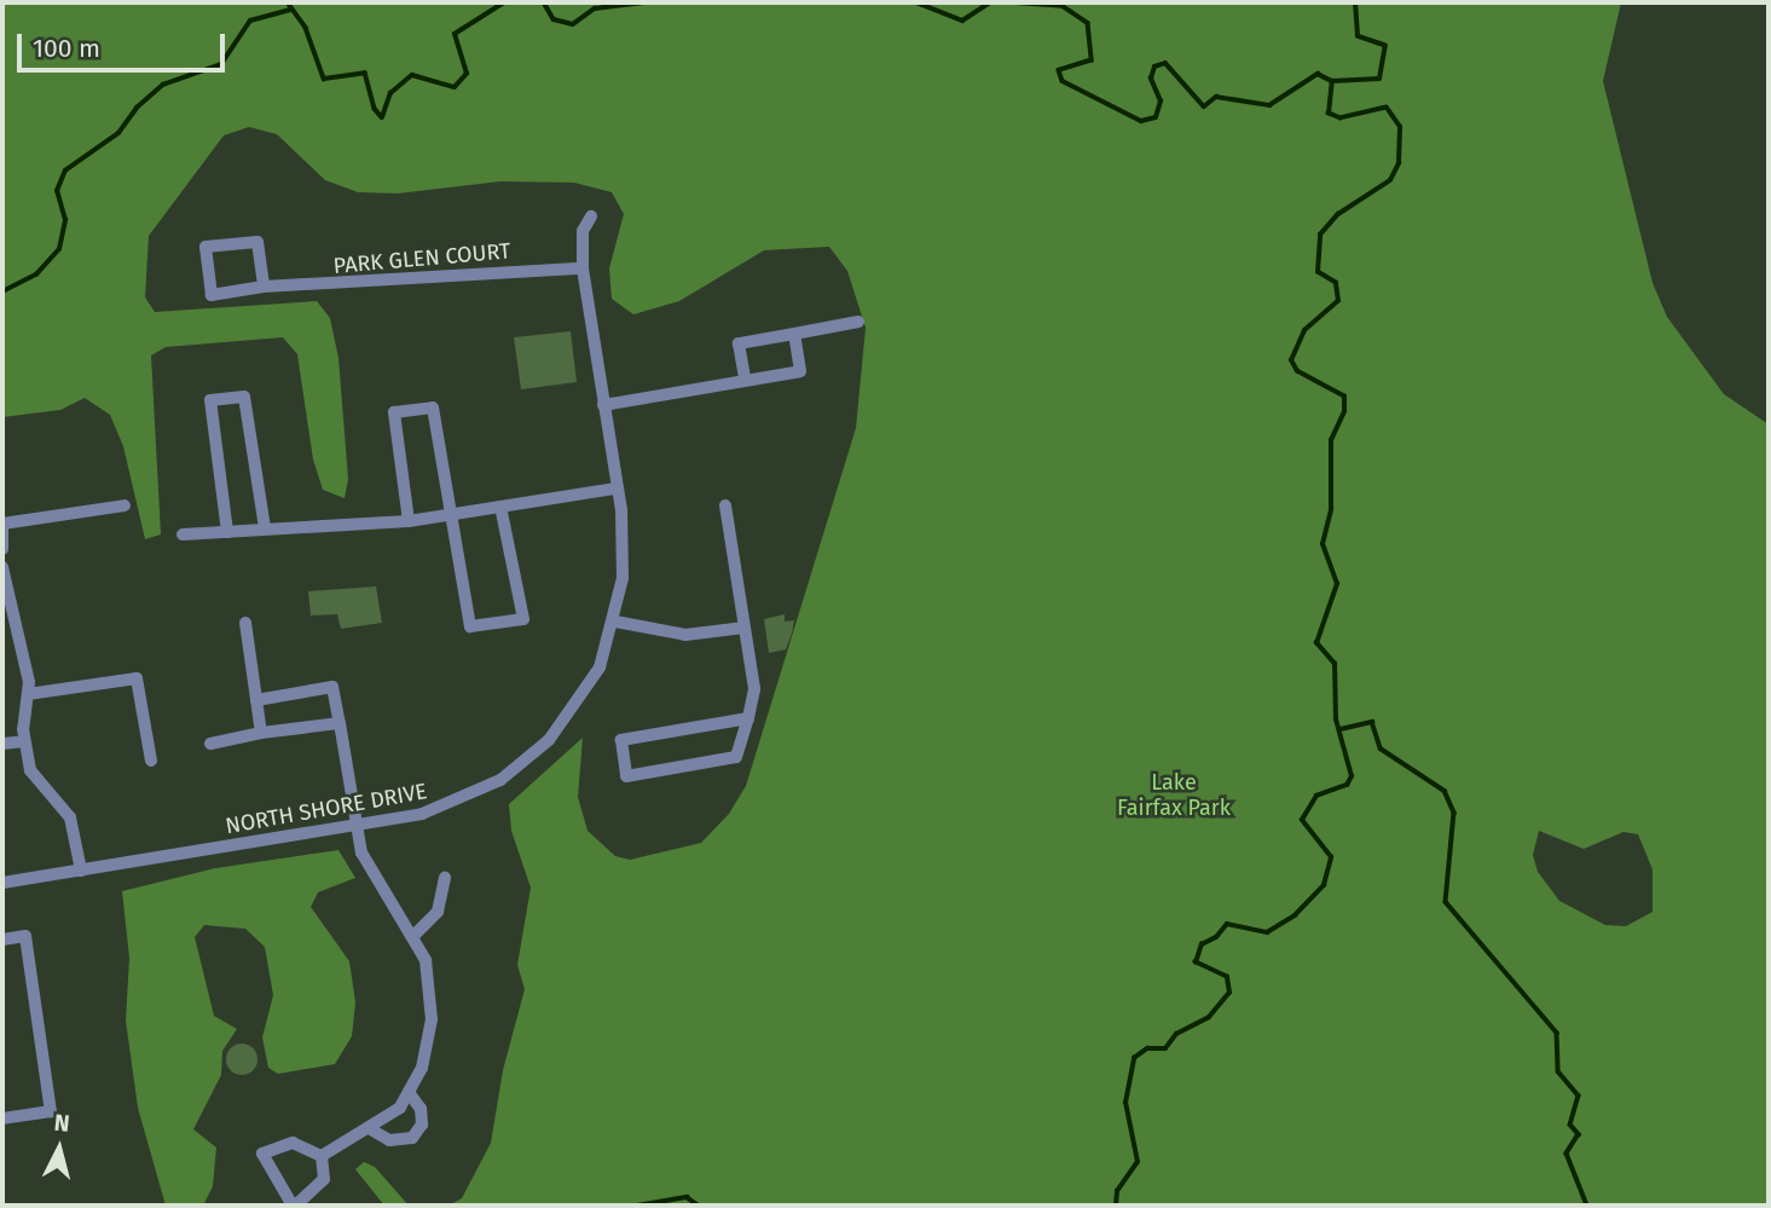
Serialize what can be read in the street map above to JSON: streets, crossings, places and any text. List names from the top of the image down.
{
  "streets": {
    "street": ["PARK GLEN COURT", "NORTH SHORE DRIVE"]
  },
  "crossings": [
    ["PARK GLEN COURT", "NORTH SHORE DRIVE"]
  ],
  "parks": ["Lake Fairfax Park"],
  "scale_bar": "100 m",
  "north": "top"
}
